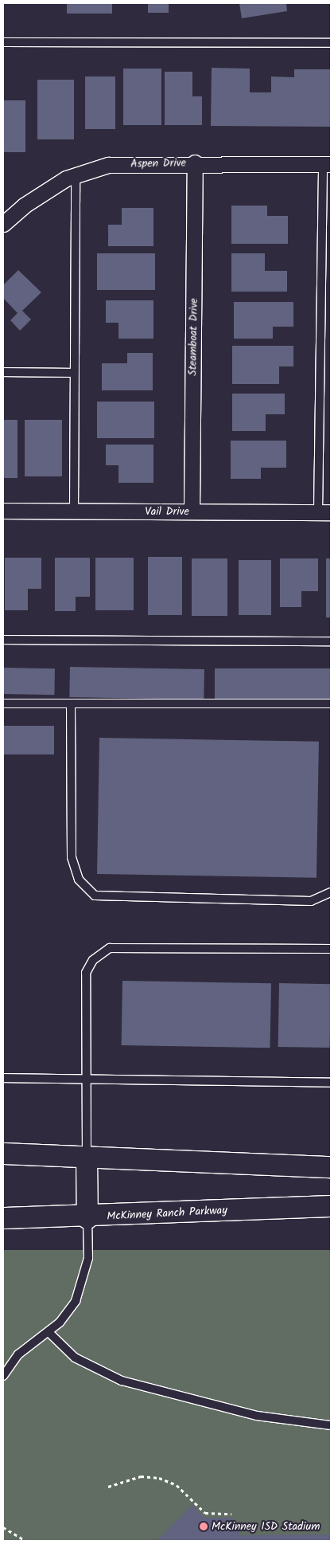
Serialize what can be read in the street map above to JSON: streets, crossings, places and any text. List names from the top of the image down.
{
  "streets": {
    "main road": ["McKinney Ranch Parkway"],
    "street": ["Aspen Drive", "Steamboat Drive", "Vail Drive"]
  },
  "crossings": [
    ["Aspen Drive", "Steamboat Drive"],
    ["Steamboat Drive", "Vail Drive"]
  ],
  "places": ["McKinney ISD Stadium"]
}
